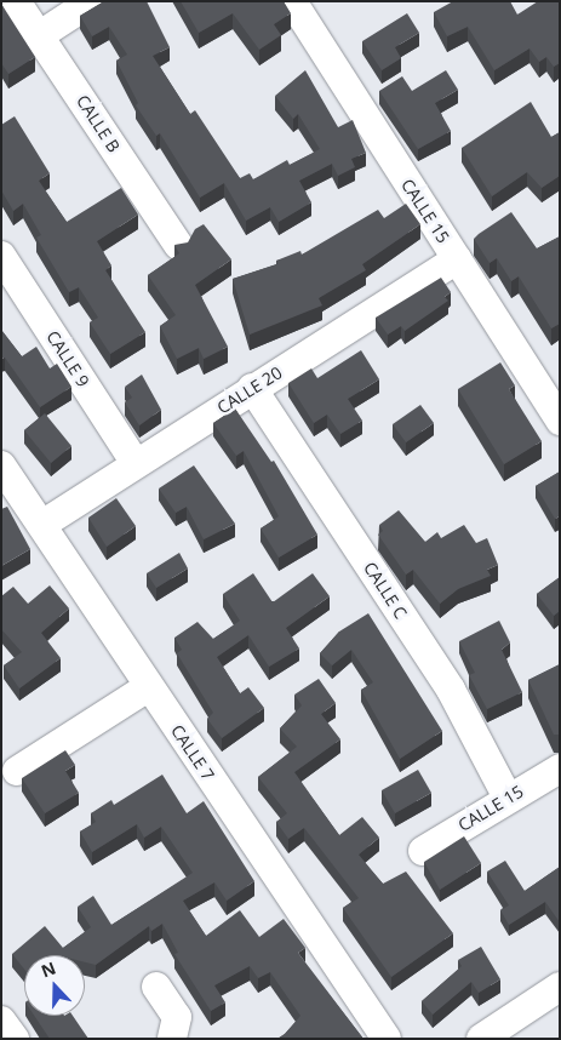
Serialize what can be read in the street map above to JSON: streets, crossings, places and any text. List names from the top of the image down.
{
  "streets": {
    "street": [
      "CALLE B",
      "CALLE 15",
      "CALLE 9",
      "CALLE 20",
      "CALLE C",
      "CALLE 7"
    ]
  },
  "crossings": [
    ["CALLE 15", "CALLE 20"],
    ["CALLE 15", "CALLE C"],
    ["CALLE 9", "CALLE 20"],
    ["CALLE 20", "CALLE C"],
    ["CALLE 20", "CALLE 7"]
  ],
  "north": "top"
}
